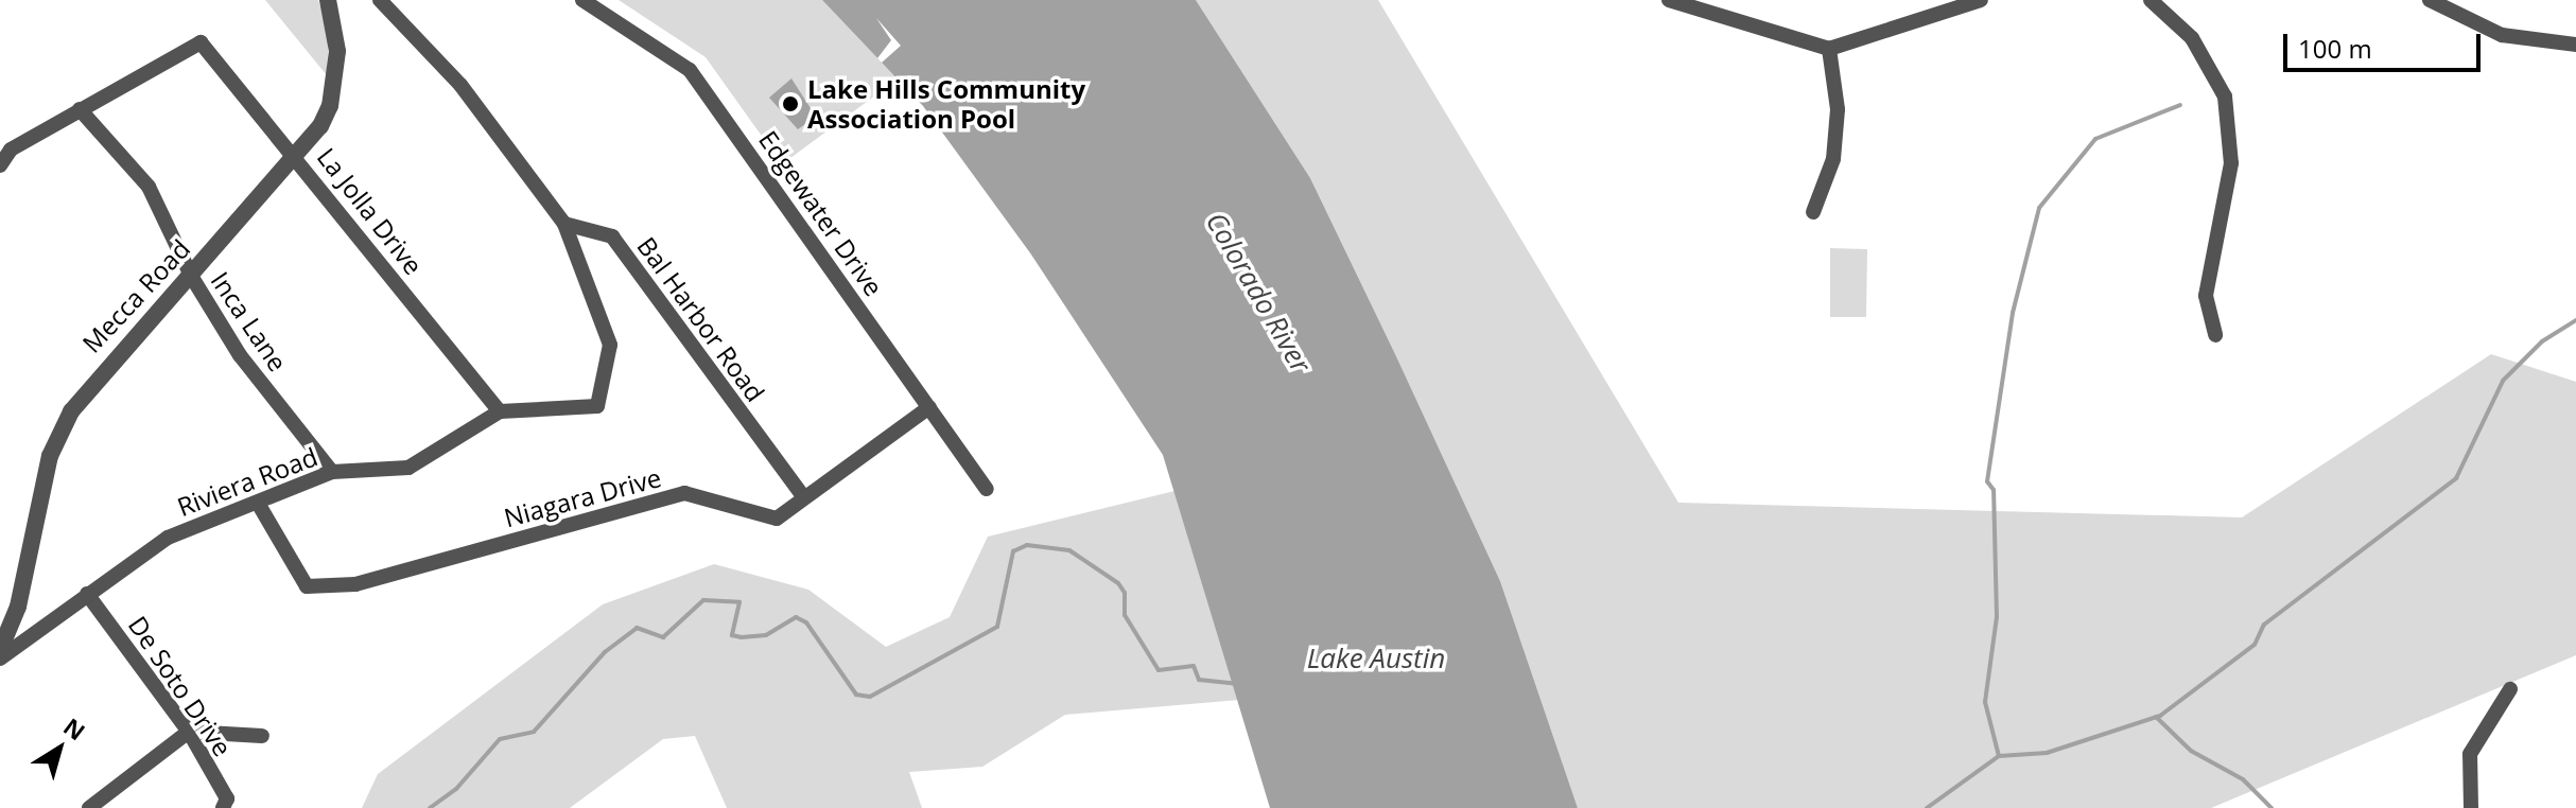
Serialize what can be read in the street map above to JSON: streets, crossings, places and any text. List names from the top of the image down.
{
  "streets": {
    "street": [
      "La Jolla Drive",
      "Edgewater Drive",
      "Mecca Road",
      "Bal Harbor Road",
      "Inca Lane",
      "Riviera Road",
      "Niagara Drive",
      "De Soto Drive"
    ]
  },
  "crossings": [
    ["La Jolla Drive", "Mecca Road"],
    ["La Jolla Drive", "Inca Lane"],
    ["La Jolla Drive", "Riviera Road"],
    ["Edgewater Drive", "Niagara Drive"],
    ["Mecca Road", "Inca Lane"],
    ["Bal Harbor Road", "Riviera Road"],
    ["Bal Harbor Road", "Niagara Drive"],
    ["Inca Lane", "Riviera Road"],
    ["Riviera Road", "Niagara Drive"],
    ["Riviera Road", "De Soto Drive"]
  ],
  "water": ["Colorado River", "Lake Austin"],
  "places": ["Lake Hills Community Association Pool"],
  "scale_bar": "100 m",
  "north": "top right"
}
